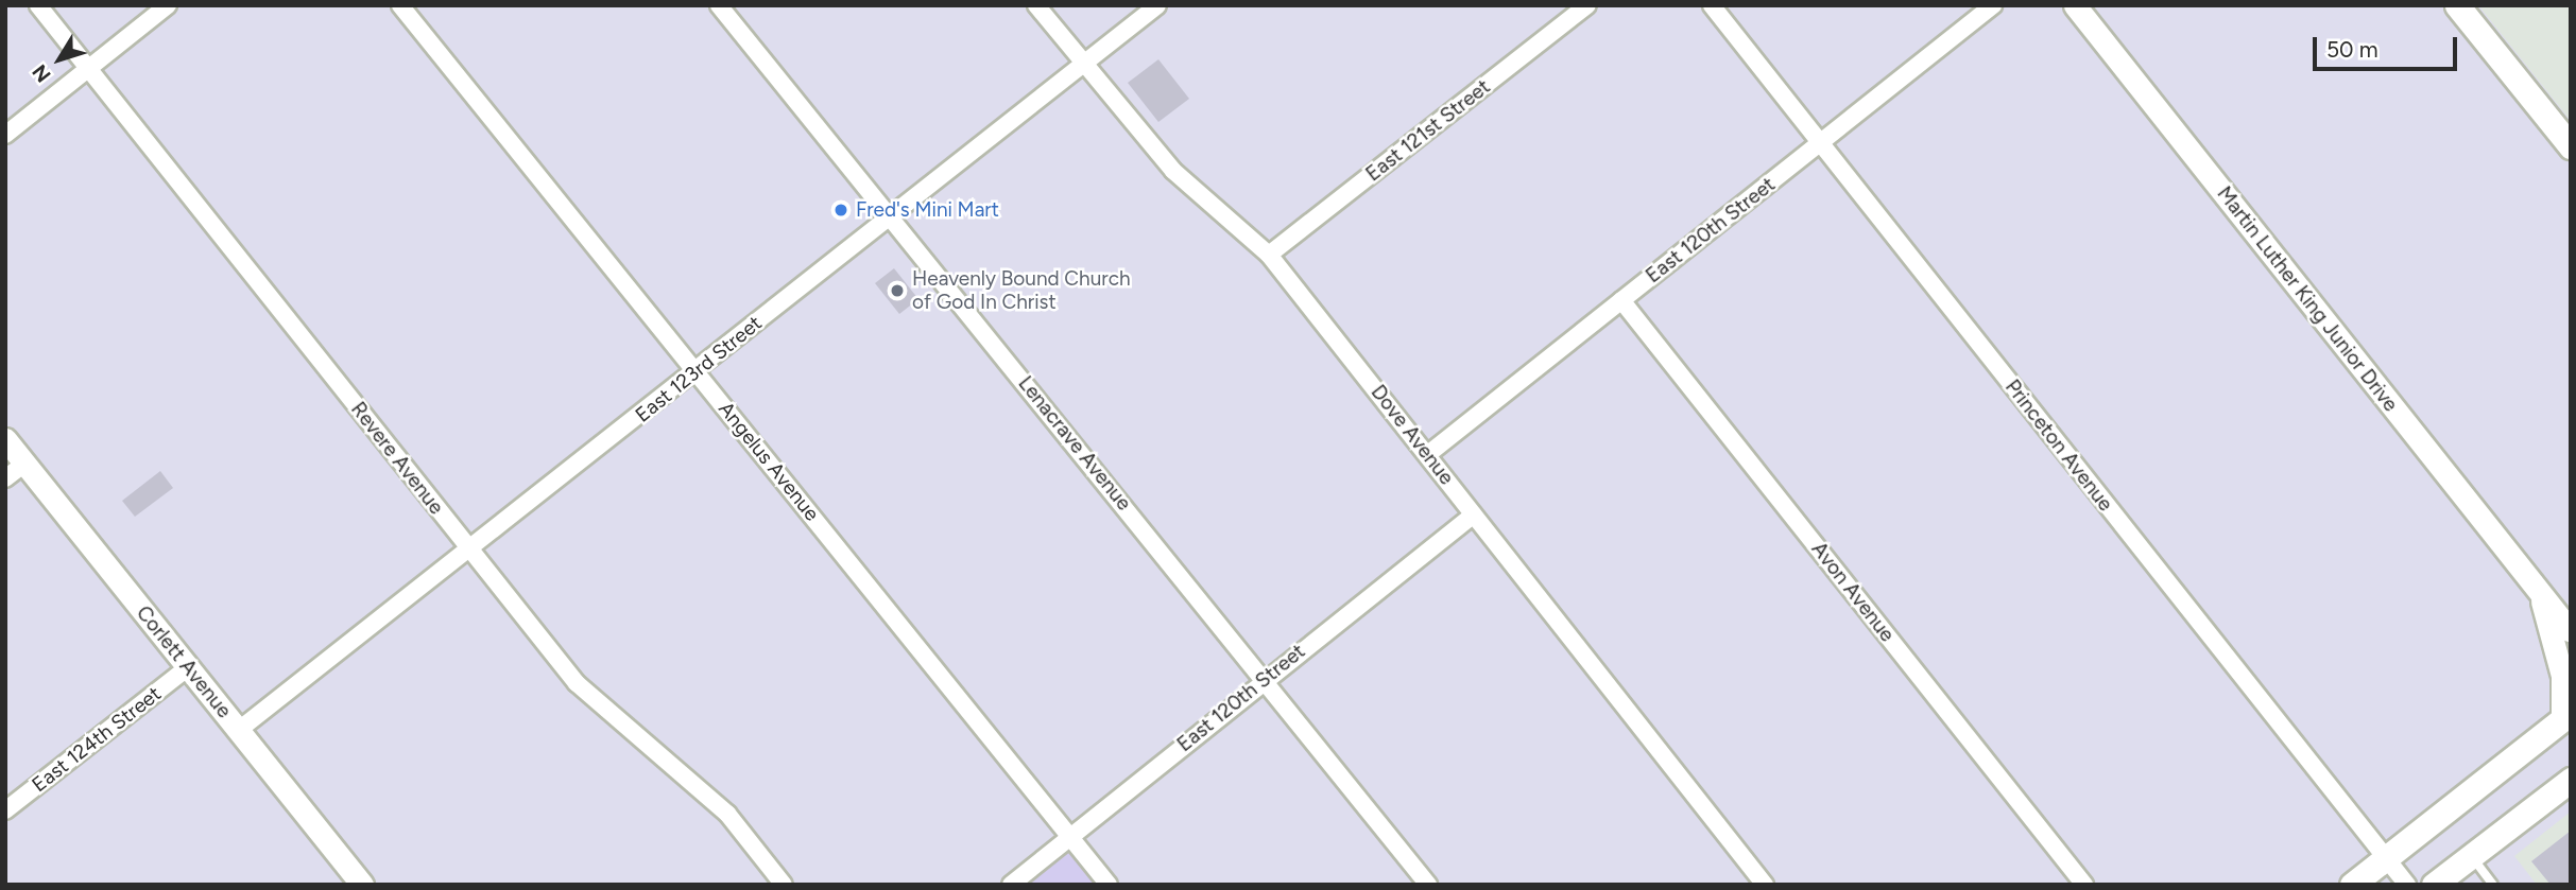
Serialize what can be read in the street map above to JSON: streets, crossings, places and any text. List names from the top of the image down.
{
  "streets": {
    "main road": ["Martin Luther King Junior Drive"],
    "street": [
      "East 121st Street",
      "East 120th Street",
      "East 123rd Street",
      "Dove Avenue",
      "Lenacrave Avenue",
      "Princeton Avenue",
      "Revere Avenue",
      "Angelus Avenue",
      "Avon Avenue",
      "Corlett Avenue",
      "East 124th Street"
    ]
  },
  "crossings": [
    ["East 121st Street", "Dove Avenue"],
    ["East 120th Street", "Dove Avenue"],
    ["East 120th Street", "Lenacrave Avenue"],
    ["East 120th Street", "Princeton Avenue"],
    ["East 120th Street", "Angelus Avenue"],
    ["East 120th Street", "Avon Avenue"],
    ["Martin Luther King Junior Drive", "Princeton Avenue"],
    ["East 123rd Street", "Dove Avenue"],
    ["East 123rd Street", "Lenacrave Avenue"],
    ["East 123rd Street", "Revere Avenue"],
    ["East 123rd Street", "Angelus Avenue"],
    ["East 123rd Street", "Corlett Avenue"],
    ["Corlett Avenue", "East 124th Street"]
  ],
  "places": ["Fred's Mini Mart", "Heavenly Bound Church of God In Christ"],
  "scale_bar": "50 m",
  "north": "bottom left"
}
